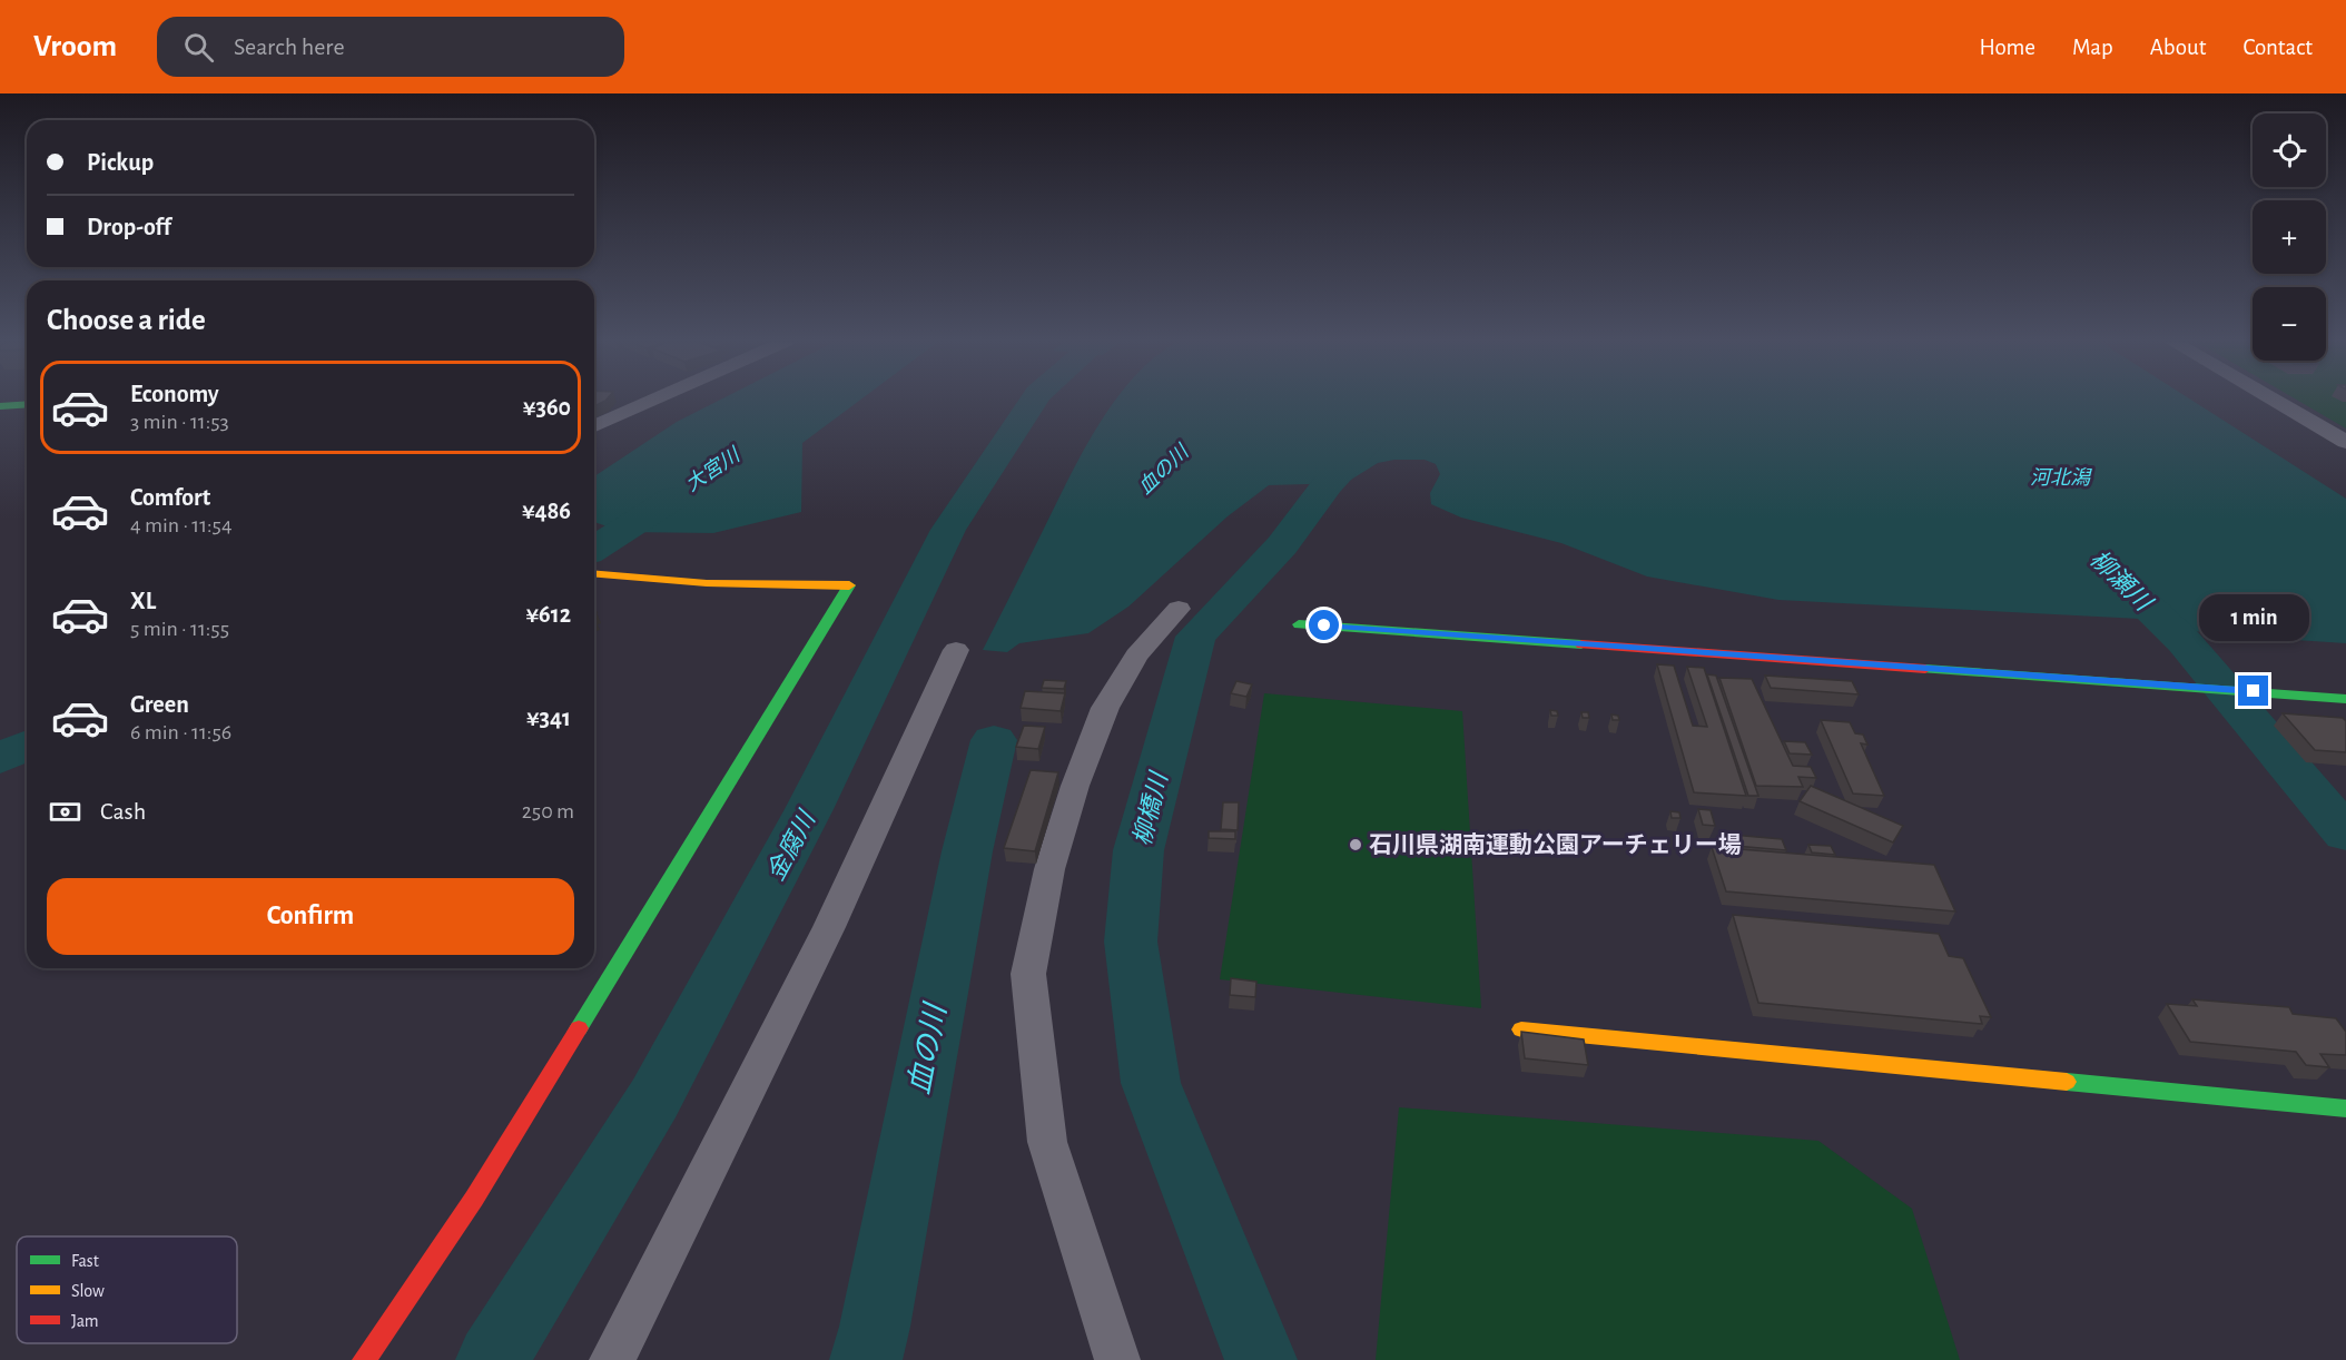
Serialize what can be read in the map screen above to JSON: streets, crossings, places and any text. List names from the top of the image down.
{
  "water": [
    "大宮川",
    "血の川",
    "河北潟",
    "柳瀬川",
    "柳橋川",
    "金腐川"
  ],
  "places": ["石川県湖南運動公園アーチェリー場"],
  "legend": ["Fast", "Slow", "Jam"],
  "page": {
    "header": "Vroom",
    "search": "Search here",
    "nav": [
      "Home",
      "Map",
      "About",
      "Contact"
    ],
    "map_buttons": ["+", "−"],
    "banner": ["Pickup", "Drop-off"],
    "heading": "Choose a ride",
    "list": [
      {
        "name": "Economy",
        "note": "3 min · 11:53",
        "value": "¥360"
      },
      {
        "name": "Comfort",
        "note": "4 min · 11:54",
        "value": "¥486"
      },
      {
        "name": "XL",
        "note": "5 min · 11:55",
        "value": "¥612"
      },
      {
        "name": "Green",
        "note": "6 min · 11:56",
        "value": "¥341"
      }
    ],
    "bubble": "1 min",
    "pay": ["Cash", "250 m"],
    "buttons": "Confirm"
  }
}
